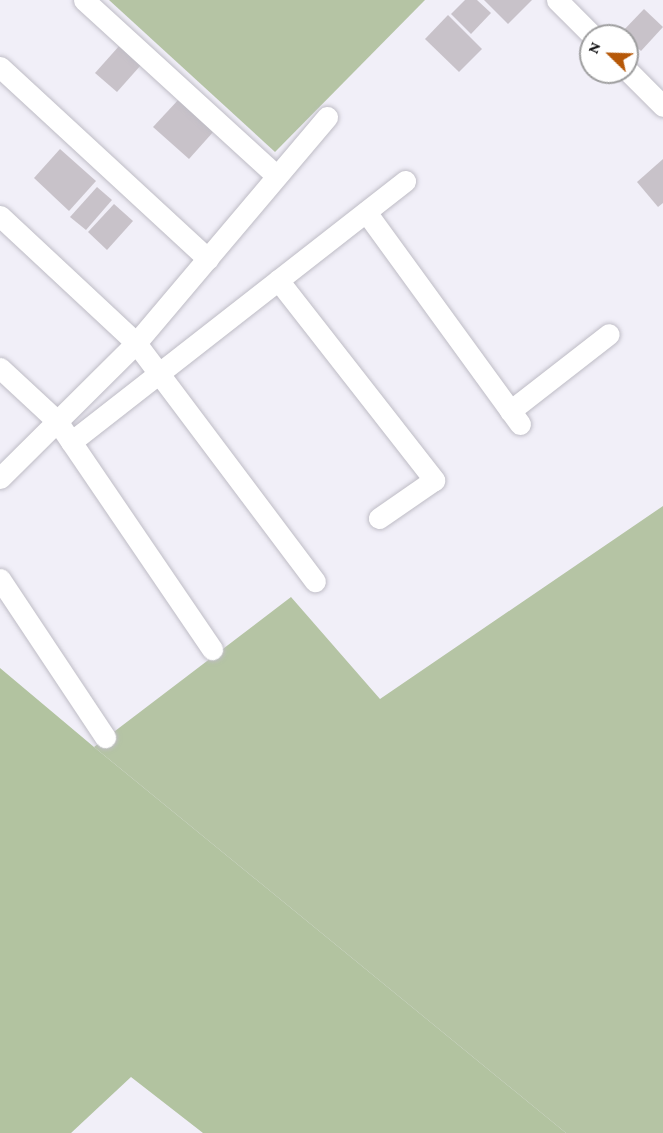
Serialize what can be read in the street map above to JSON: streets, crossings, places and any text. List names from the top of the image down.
{
  "north": "top left"
}
